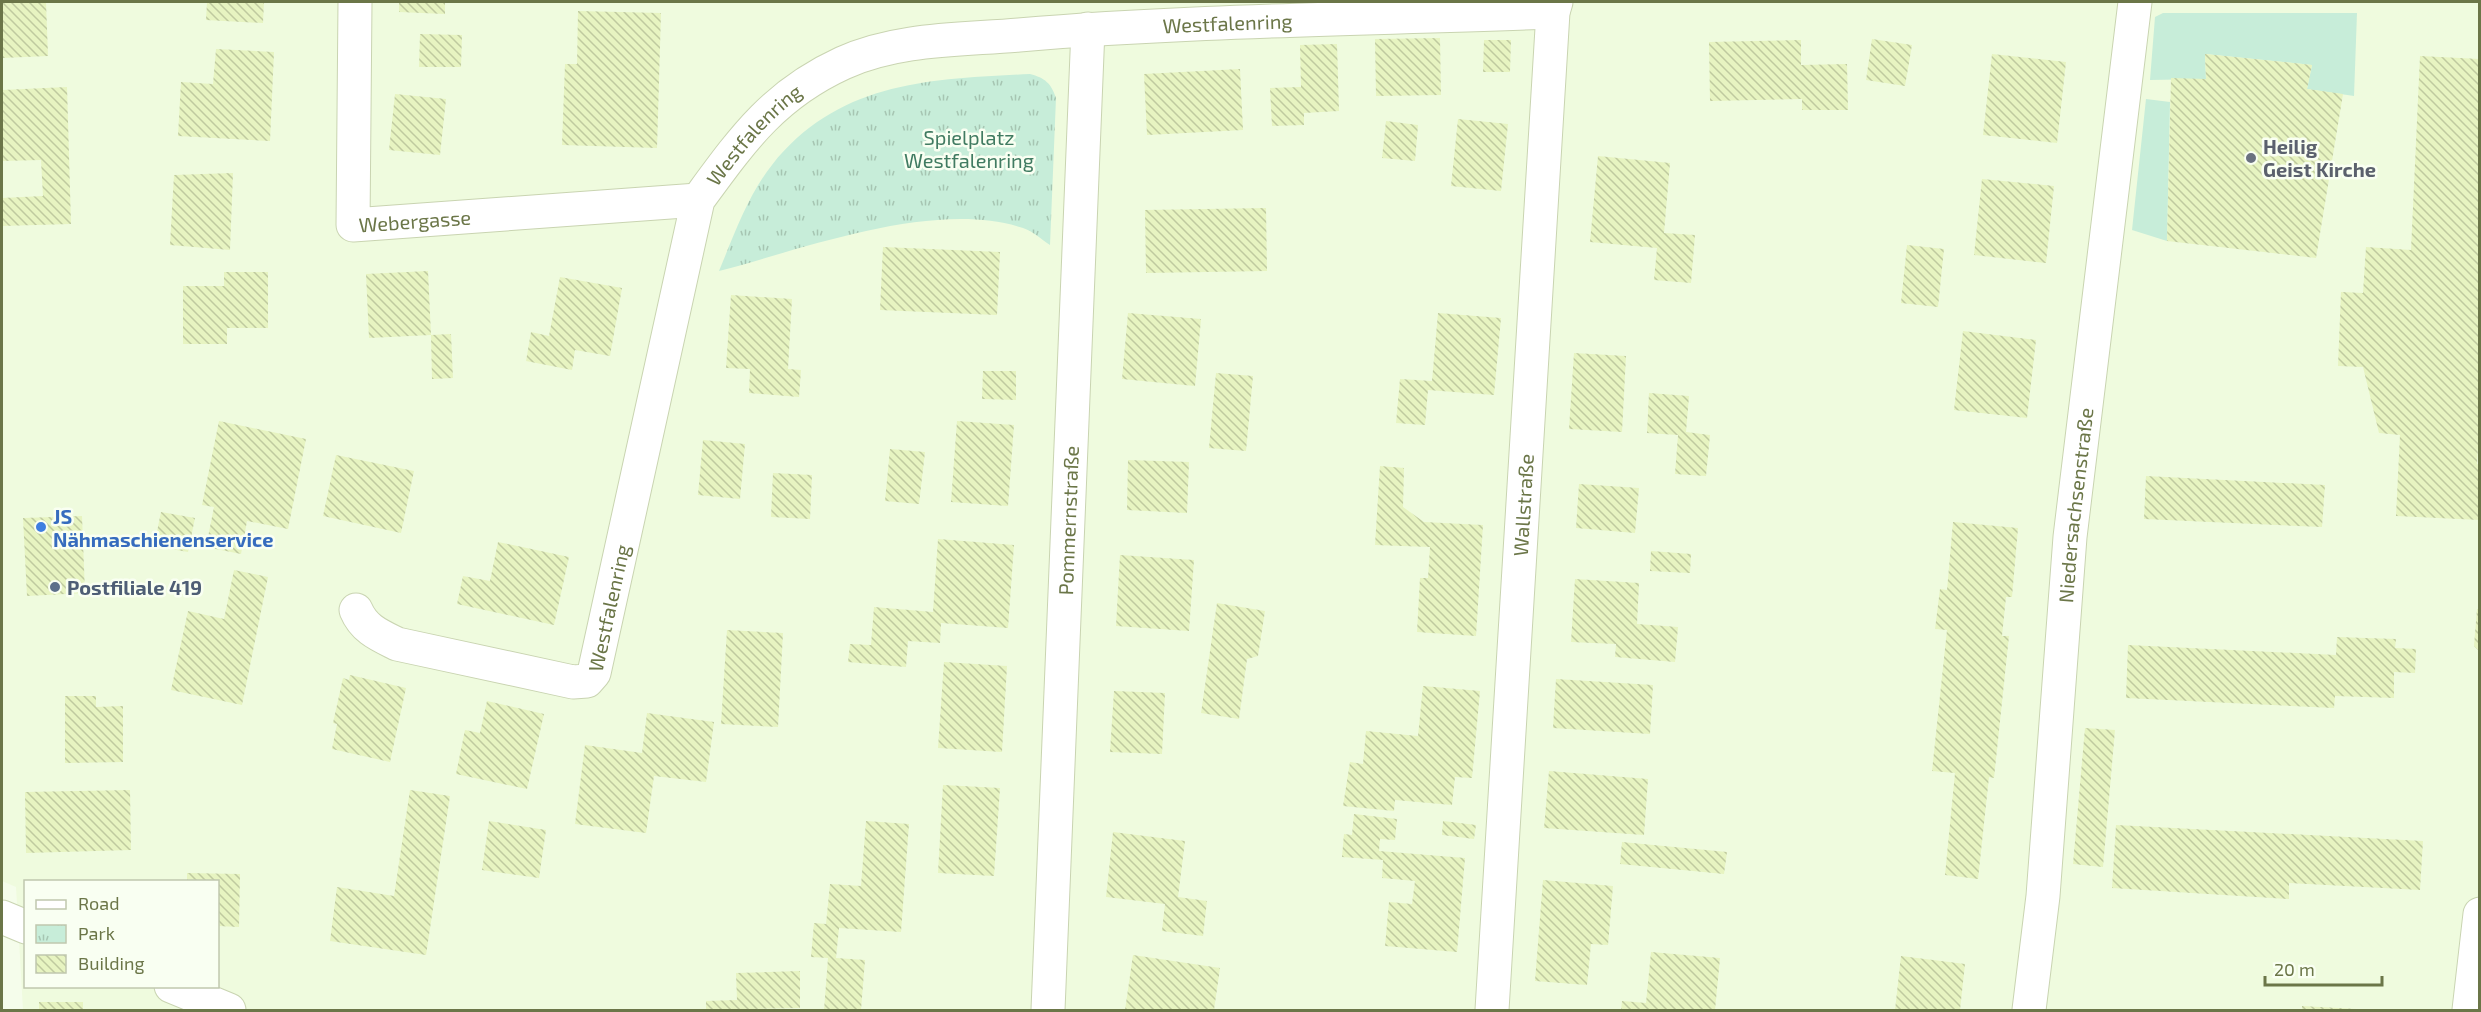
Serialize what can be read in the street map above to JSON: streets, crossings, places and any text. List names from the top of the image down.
{
  "streets": {
    "street": [
      "Westfalenring",
      "Webergasse",
      "Niedersachsenstraße",
      "Wallstraße",
      "Pommernstraße"
    ]
  },
  "crossings": [
    ["Westfalenring", "Webergasse"],
    ["Westfalenring", "Wallstraße"],
    ["Westfalenring", "Pommernstraße"]
  ],
  "parks": ["Spielplatz Westfalenring"],
  "places": ["Heilig Geist Kirche", "JS Nähmaschienenservice", "Postfiliale 419"],
  "legend": ["Road", "Park", "Building"],
  "scale_bar": "20 m"
}
